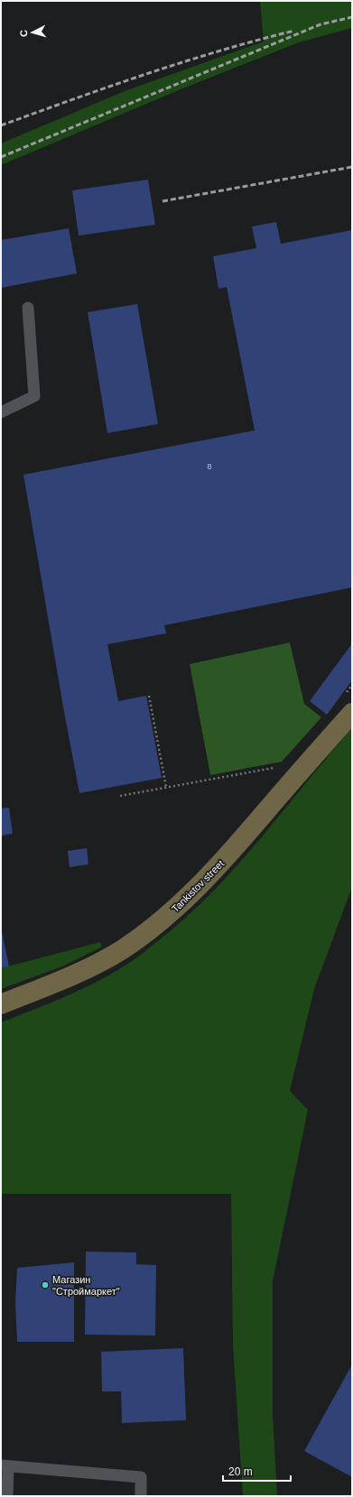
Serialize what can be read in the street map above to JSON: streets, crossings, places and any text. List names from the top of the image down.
{
  "streets": {
    "street": ["Tankistov street"]
  },
  "places": ["Магазин \"Строймаркет\""],
  "house_numbers": ["8"],
  "scale_bar": "20 m",
  "north": "left"
}
